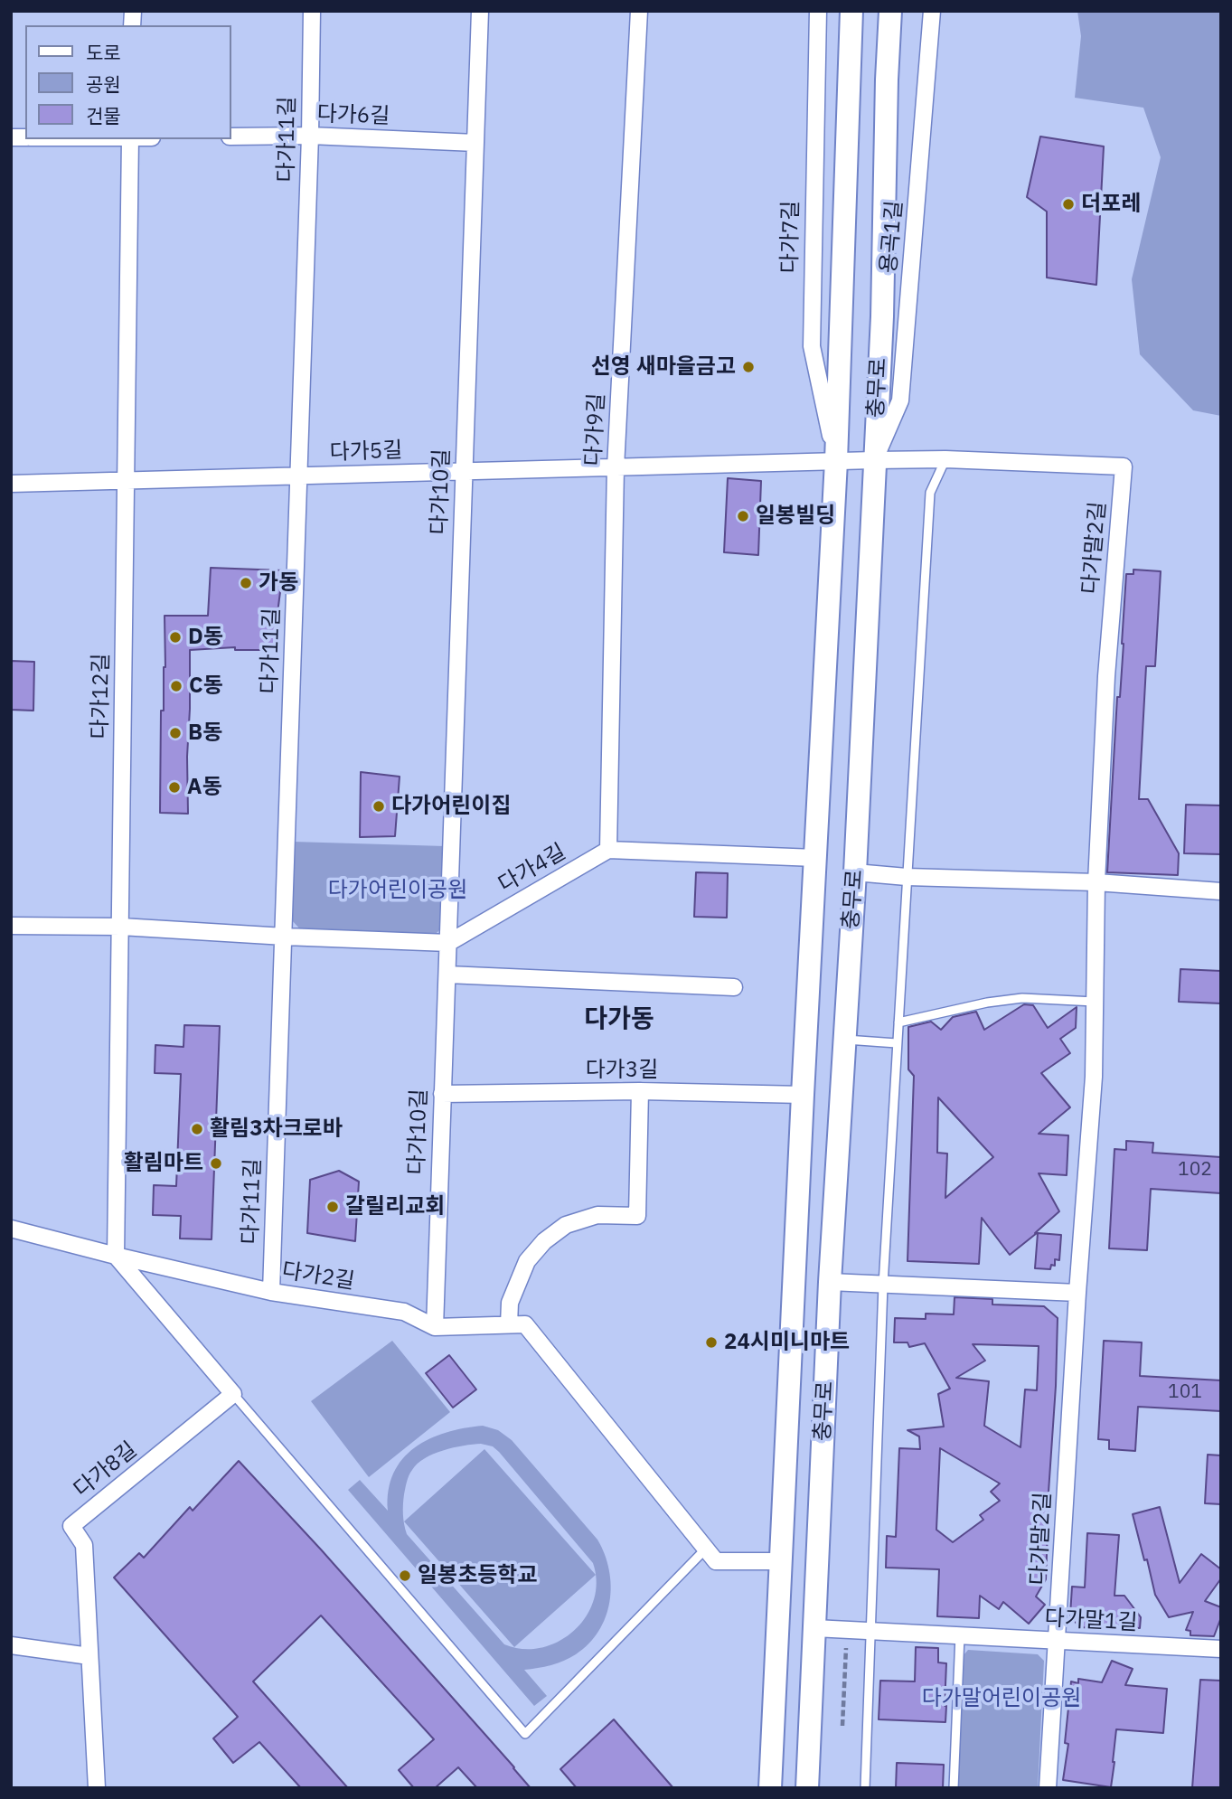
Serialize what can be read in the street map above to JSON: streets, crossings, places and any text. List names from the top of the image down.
{
  "streets": {
    "main road": ["충무로"],
    "street": [
      "다가6길",
      "다가11길",
      "다가7길",
      "용곡1길",
      "다가9길",
      "다가5길",
      "다가10길",
      "다가말2길",
      "다가12길",
      "다가4길",
      "다가3길",
      "다가2길",
      "다가8길",
      "다가말1길"
    ]
  },
  "crossings": [
    ["다가6길", "다가11길"],
    ["다가6길", "다가10길"],
    ["다가11길", "다가5길"],
    ["다가11길", "다가2길"],
    ["다가7길", "충무로"],
    ["다가7길", "다가5길"],
    ["용곡1길", "충무로"],
    ["용곡1길", "다가5길"],
    ["용곡1길", "다가말2길"],
    ["충무로", "다가5길"],
    ["충무로", "다가말2길"],
    ["충무로", "다가3길"],
    ["충무로", "다가2길"],
    ["충무로", "다가말1길"],
    ["다가9길", "다가5길"],
    ["다가9길", "다가4길"],
    ["다가5길", "다가10길"],
    ["다가5길", "다가말2길"],
    ["다가5길", "다가12길"],
    ["다가10길", "다가4길"],
    ["다가10길", "다가3길"],
    ["다가10길", "다가2길"],
    ["다가말2길", "다가말1길"],
    ["다가12길", "다가2길"]
  ],
  "districts": ["다가동"],
  "parks": ["다가어린이공원", "다가말어린이공원"],
  "places": [
    "더포레",
    "선영 새마을금고",
    "일봉빌딩",
    "가동",
    "D동",
    "C동",
    "B동",
    "A동",
    "다가어린이집",
    "활림3차크로바",
    "활림마트",
    "갈릴리교회",
    "24시미니마트",
    "일봉초등학교"
  ],
  "house_numbers": ["102", "101"],
  "legend": ["도로", "공원", "건물"]
}
